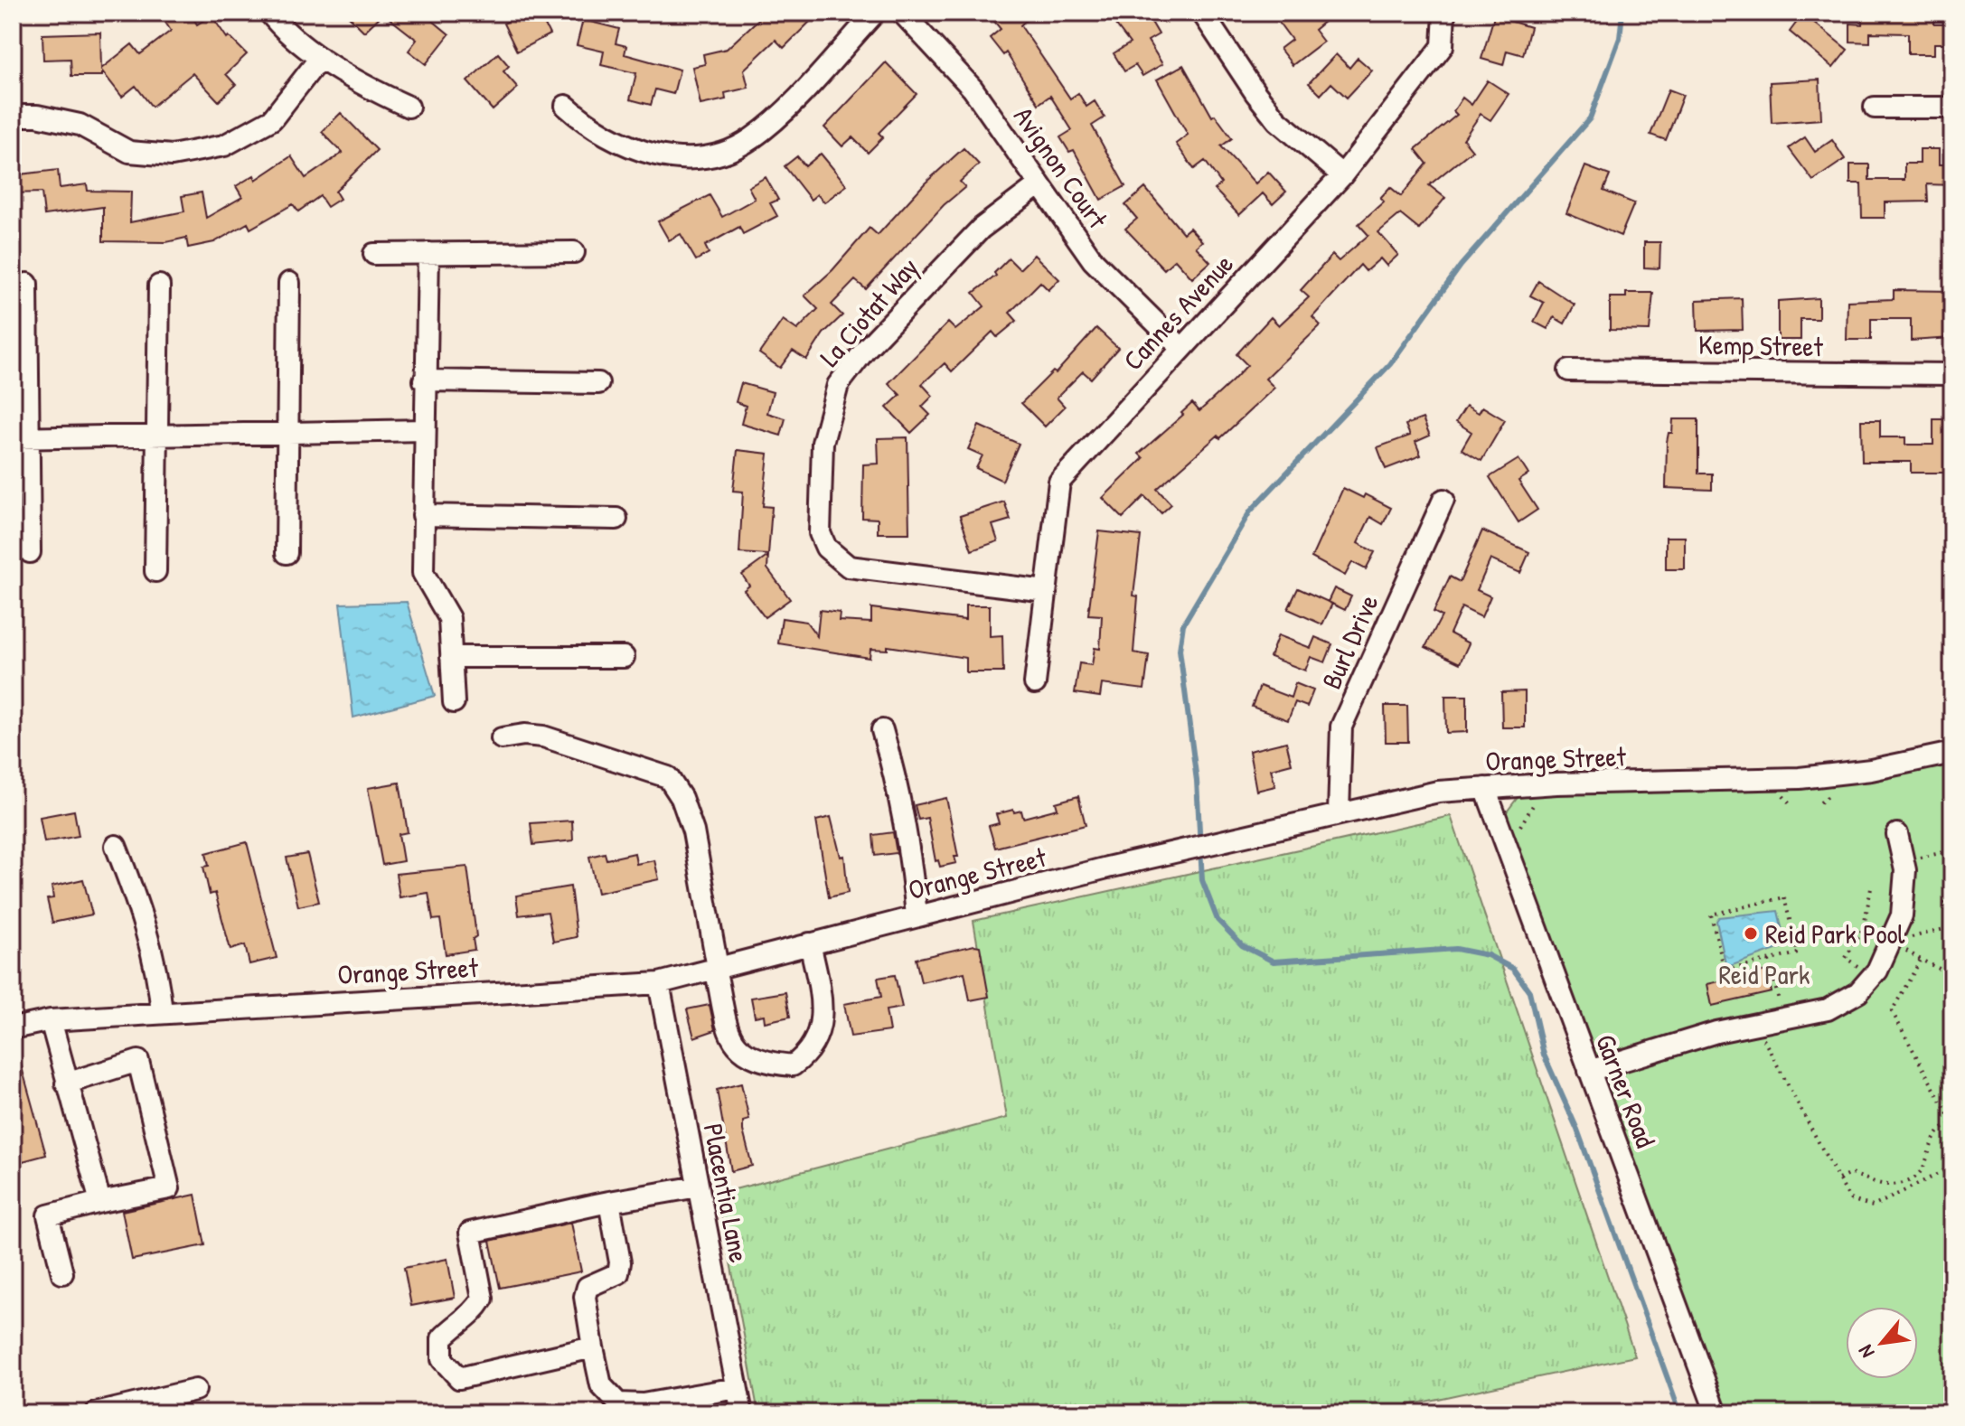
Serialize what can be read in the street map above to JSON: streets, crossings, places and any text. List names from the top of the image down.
{
  "streets": {
    "street": [
      "Avignon Court",
      "La Ciotat Way",
      "Cannes Avenue",
      "Kemp Street",
      "Burl Drive",
      "Orange Street",
      "Garner Road",
      "Placentia Lane"
    ]
  },
  "crossings": [
    ["Avignon Court", "La Ciotat Way"],
    ["Avignon Court", "Cannes Avenue"],
    ["La Ciotat Way", "Cannes Avenue"],
    ["Burl Drive", "Orange Street"],
    ["Orange Street", "Garner Road"],
    ["Orange Street", "Placentia Lane"]
  ],
  "parks": ["Reid Park"],
  "places": ["Reid Park Pool"],
  "north": "bottom left"
}
